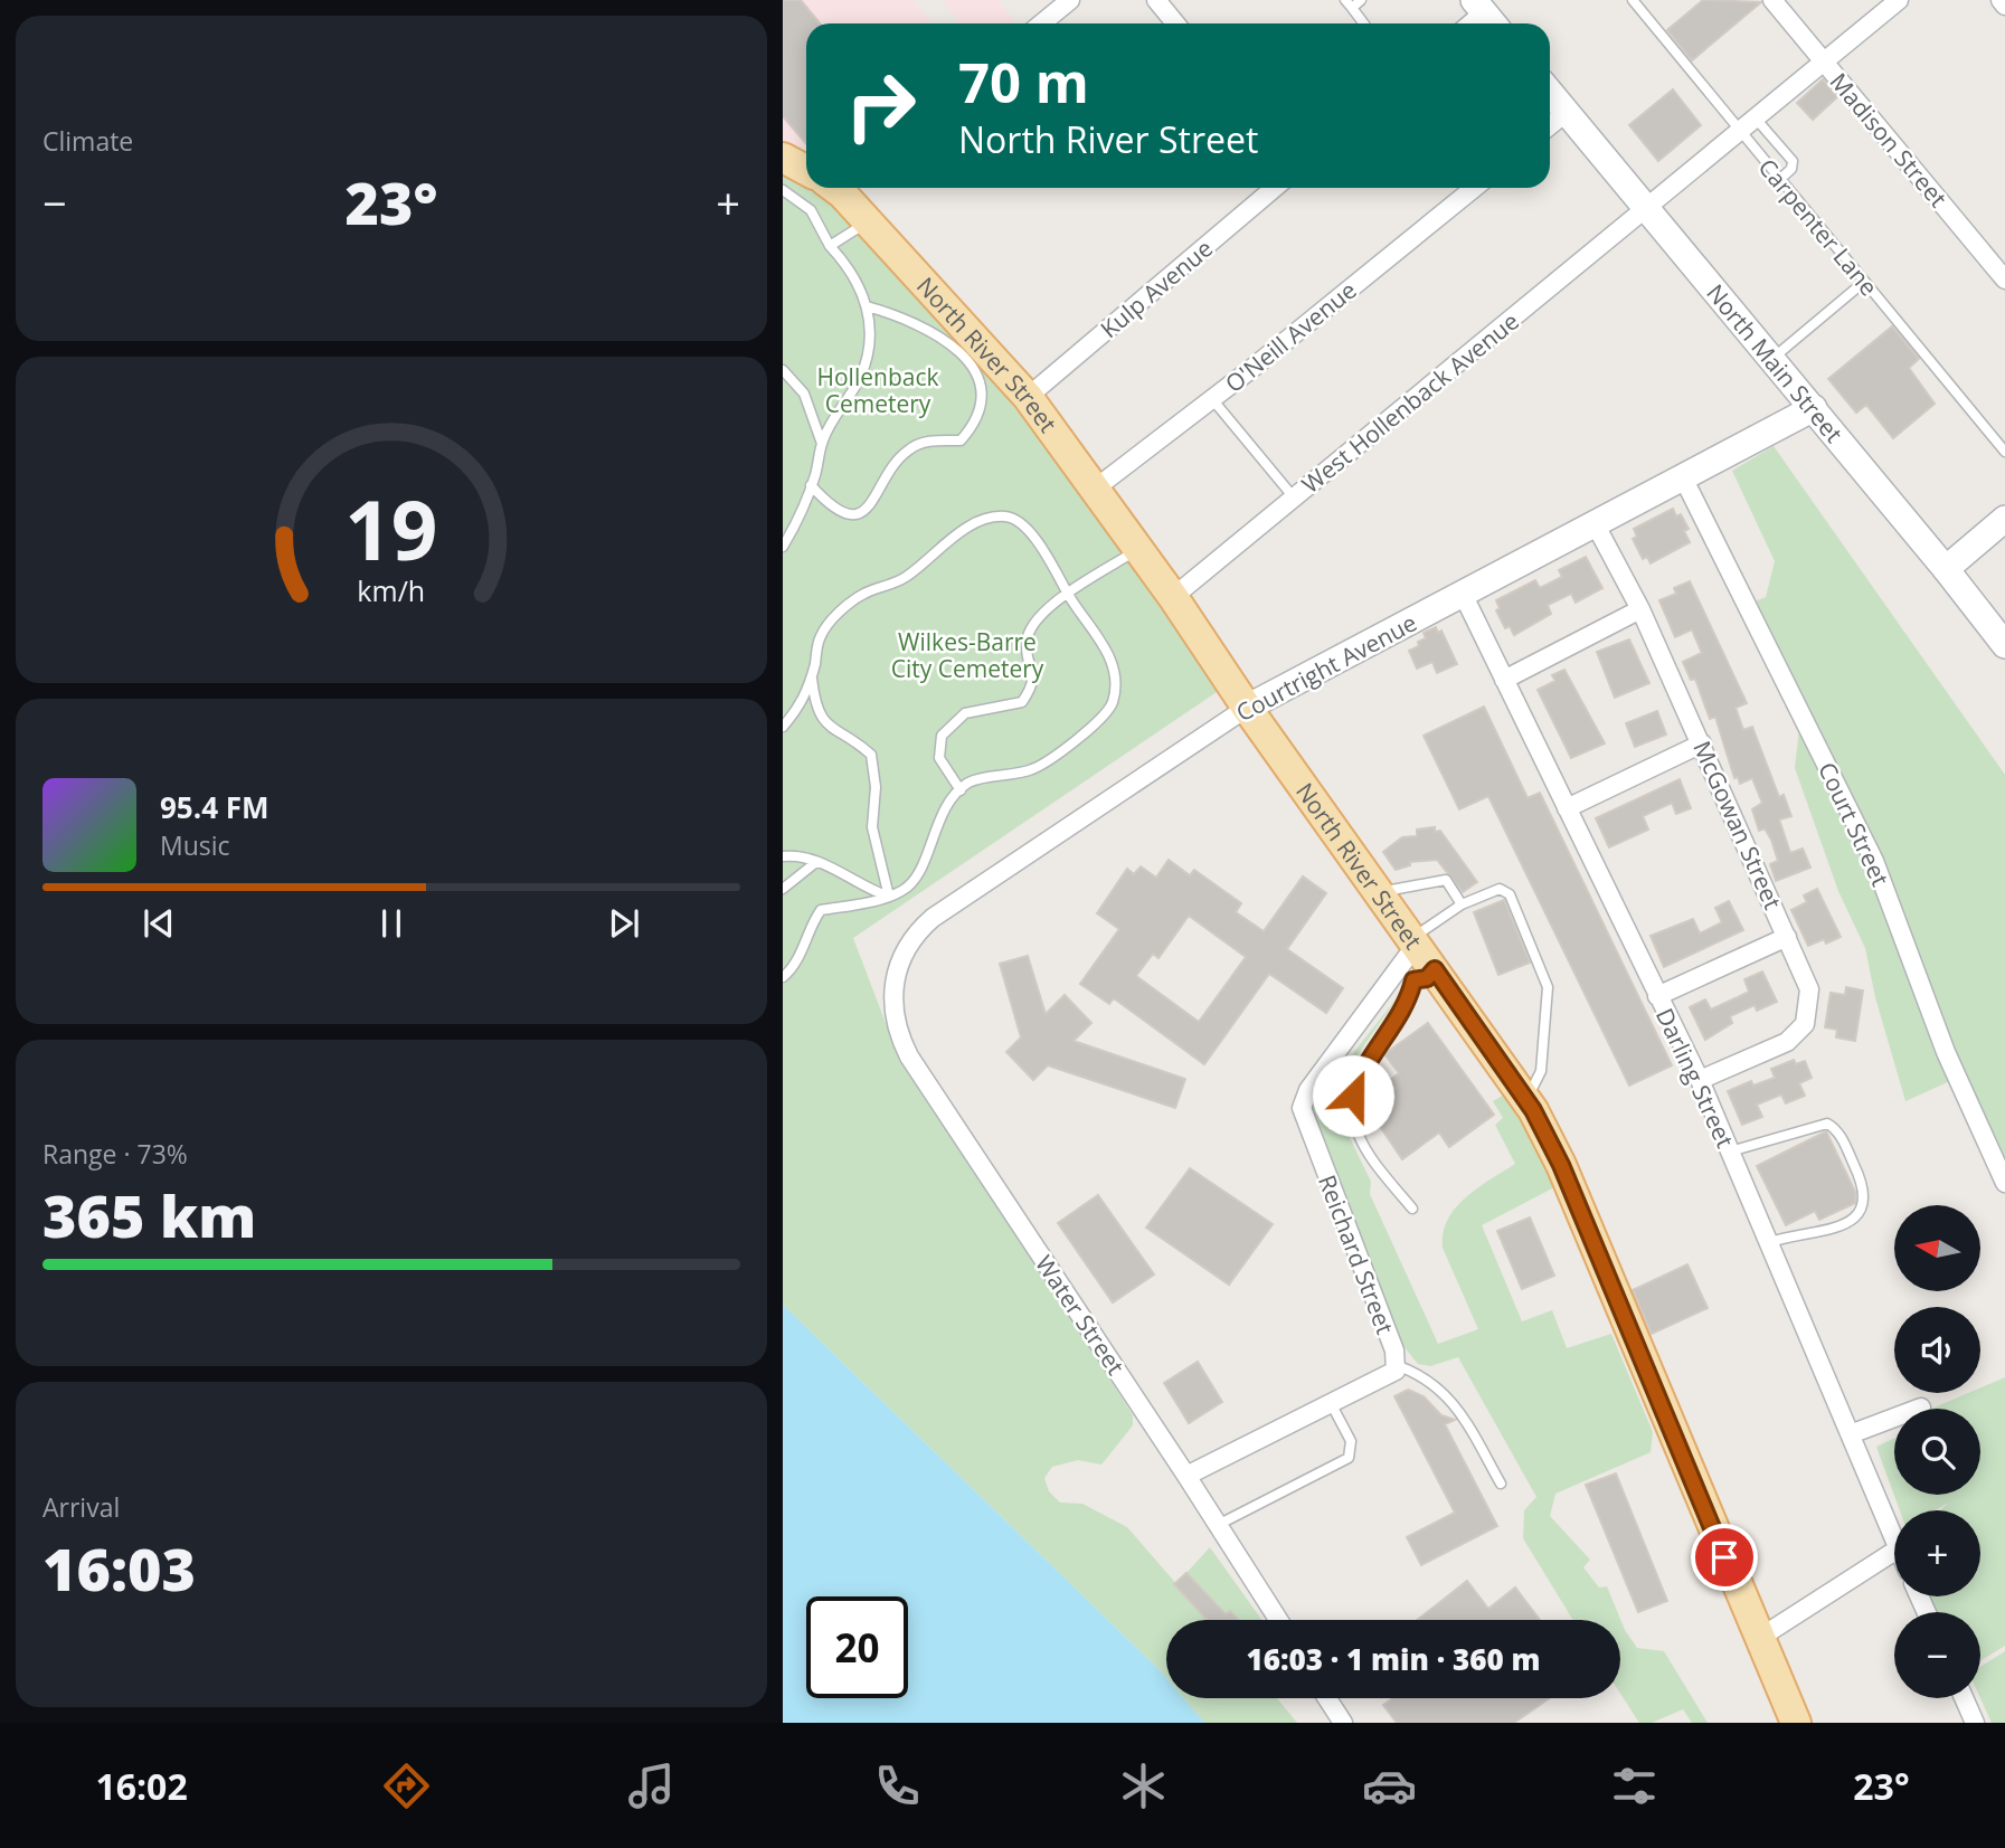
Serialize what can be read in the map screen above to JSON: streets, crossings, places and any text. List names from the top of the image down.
{
  "streets": {
    "main road": ["North River Street", "North Main Street", "Courtright Avenue"],
    "street": [
      "Madison Street",
      "Kulp Avenue",
      "O'Neill Avenue",
      "West Hollenback Avenue",
      "Court Street",
      "McGowan Street",
      "Darling Street",
      "Reichard Street",
      "Water Street"
    ],
    "lane": ["Carpenter Lane"]
  },
  "crossings": [
    ["Madison Street", "West Hollenback Avenue"],
    ["Carpenter Lane", "West Hollenback Avenue"],
    ["Kulp Avenue", "North River Street"],
    ["O'Neill Avenue", "North River Street"],
    ["North River Street", "West Hollenback Avenue"],
    ["North River Street", "Courtright Avenue"],
    ["North River Street", "Reichard Street"],
    ["North Main Street", "West Hollenback Avenue"],
    ["North Main Street", "Courtright Avenue"],
    ["Courtright Avenue", "Court Street"],
    ["Courtright Avenue", "McGowan Street"],
    ["Courtright Avenue", "Darling Street"],
    ["Courtright Avenue", "Water Street"],
    ["McGowan Street", "Darling Street"],
    ["Reichard Street", "Water Street"]
  ],
  "parks": ["Hollenback Cemetery", "Wilkes-Barre City Cemetery"],
  "north": "left",
  "page": {
    "tile": [
      "Climate",
      ["Range · 73%", "365 km"],
      ["Arrival", "16:03"]
    ],
    "turn": ["70 m", "North River Street"],
    "heat": ["−", "23°", "+"],
    "song": ["95.4 FM", "Music"],
    "map_buttons": ["+", "−"],
    "limit": "20",
    "trip": "16:03 · 1 min · 360 m",
    "tabs": ["16:02", "23°"],
    "gauge": ["19", "km/h"]
  }
}
